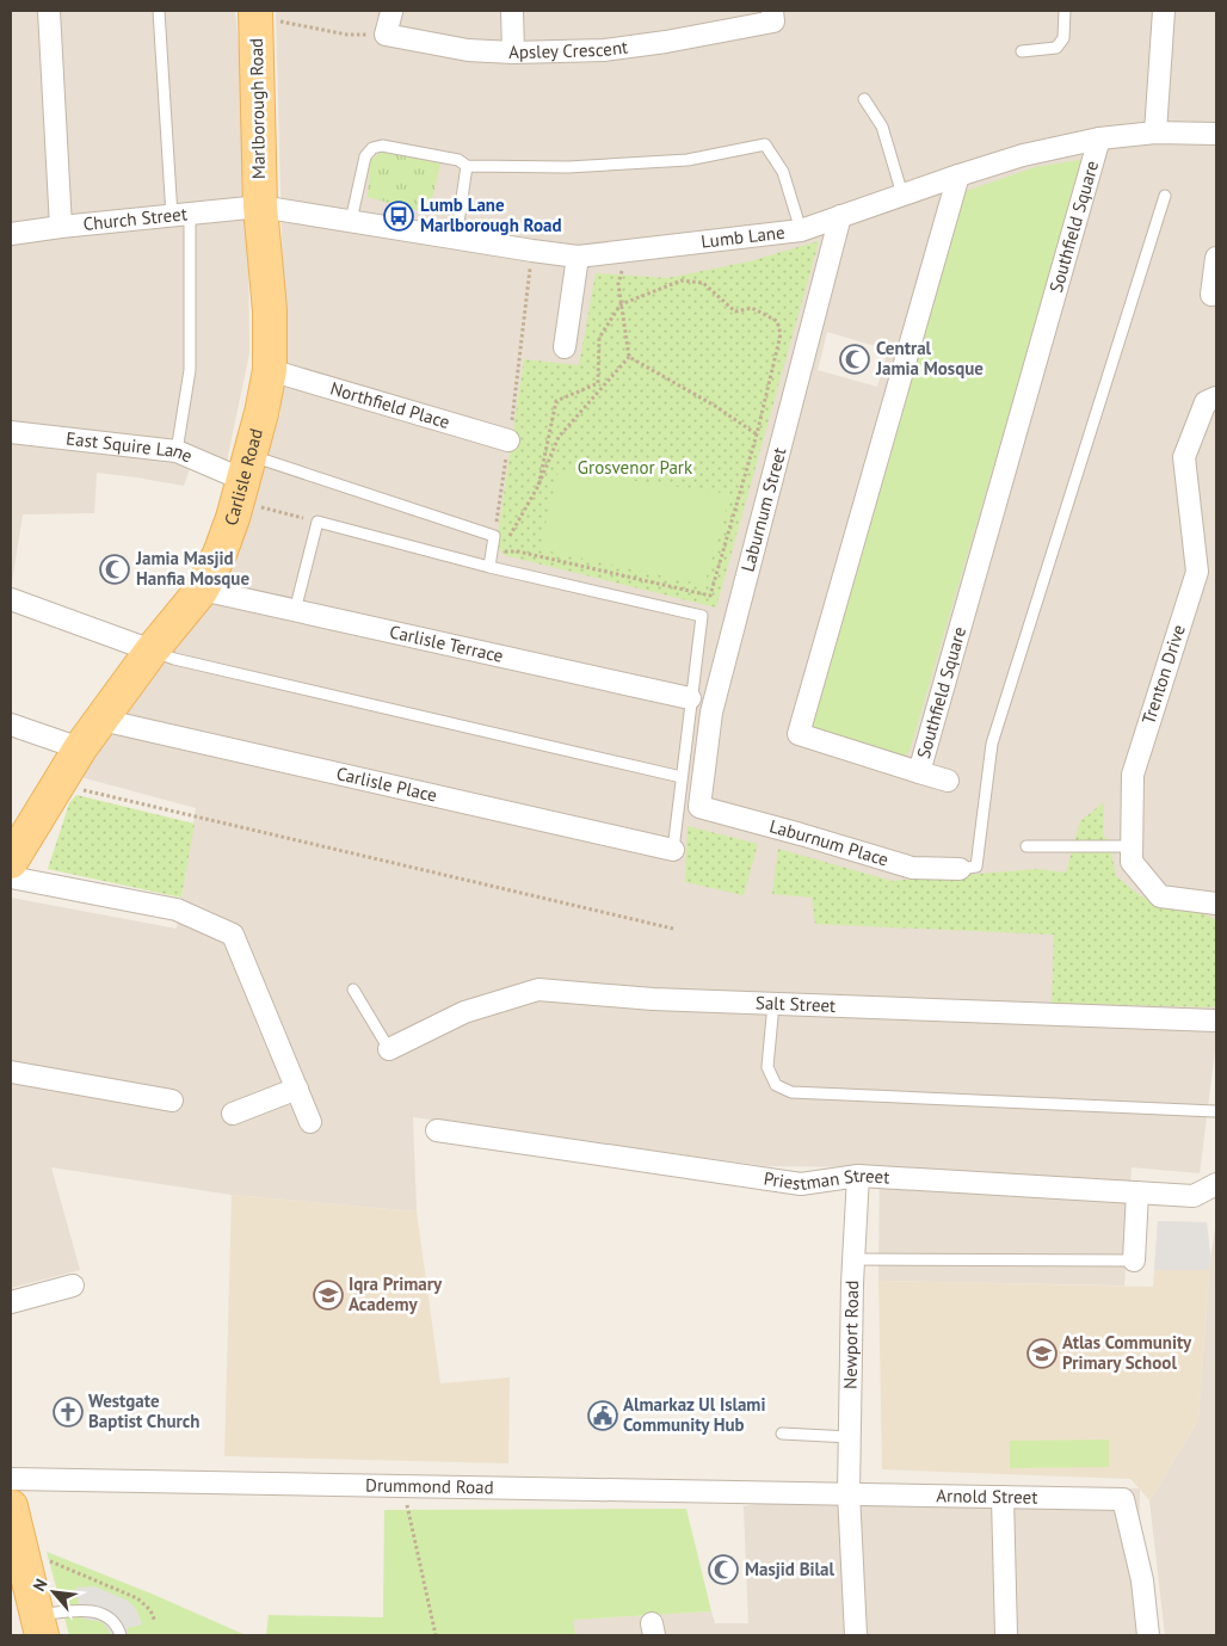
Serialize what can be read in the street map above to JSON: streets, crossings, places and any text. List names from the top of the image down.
{
  "streets": {
    "main road": ["Marlborough Road", "Carlisle Road"],
    "street": [
      "Apsley Crescent",
      "Church Street",
      "Southfield Square",
      "Lumb Lane",
      "Northfield Place",
      "East Squire Lane",
      "Laburnum Street",
      "Carlisle Terrace",
      "Trenton Drive",
      "Carlisle Place",
      "Laburnum Place",
      "Salt Street",
      "Priestman Street",
      "Newport Road",
      "Drummond Road",
      "Arnold Street"
    ]
  },
  "crossings": [
    ["Marlborough Road", "Church Street"],
    ["Marlborough Road", "Lumb Lane"],
    ["Marlborough Road", "Carlisle Road"],
    ["Church Street", "Lumb Lane"],
    ["Church Street", "Carlisle Road"],
    ["Southfield Square", "Lumb Lane"],
    ["Lumb Lane", "Carlisle Road"],
    ["Lumb Lane", "Laburnum Street"],
    ["Northfield Place", "Carlisle Road"],
    ["East Squire Lane", "Carlisle Road"],
    ["Carlisle Road", "Carlisle Terrace"],
    ["Carlisle Road", "Carlisle Place"],
    ["Laburnum Street", "Laburnum Place"],
    ["Priestman Street", "Newport Road"],
    ["Newport Road", "Drummond Road"],
    ["Newport Road", "Arnold Street"],
    ["Drummond Road", "Arnold Street"]
  ],
  "parks": ["Grosvenor Park"],
  "places": {
    "bus stop": ["Lumb Lane Marlborough Road"],
    "mosque": ["Central Jamia Mosque", "Jamia Masjid Hanfia Mosque", "Masjid Bilal"],
    "school or university": ["Iqra Primary Academy", "Atlas Community Primary School"],
    "church": ["Westgate Baptist Church"],
    "public building": ["Almarkaz Ul Islami Community Hub"]
  },
  "north": "top left"
}
